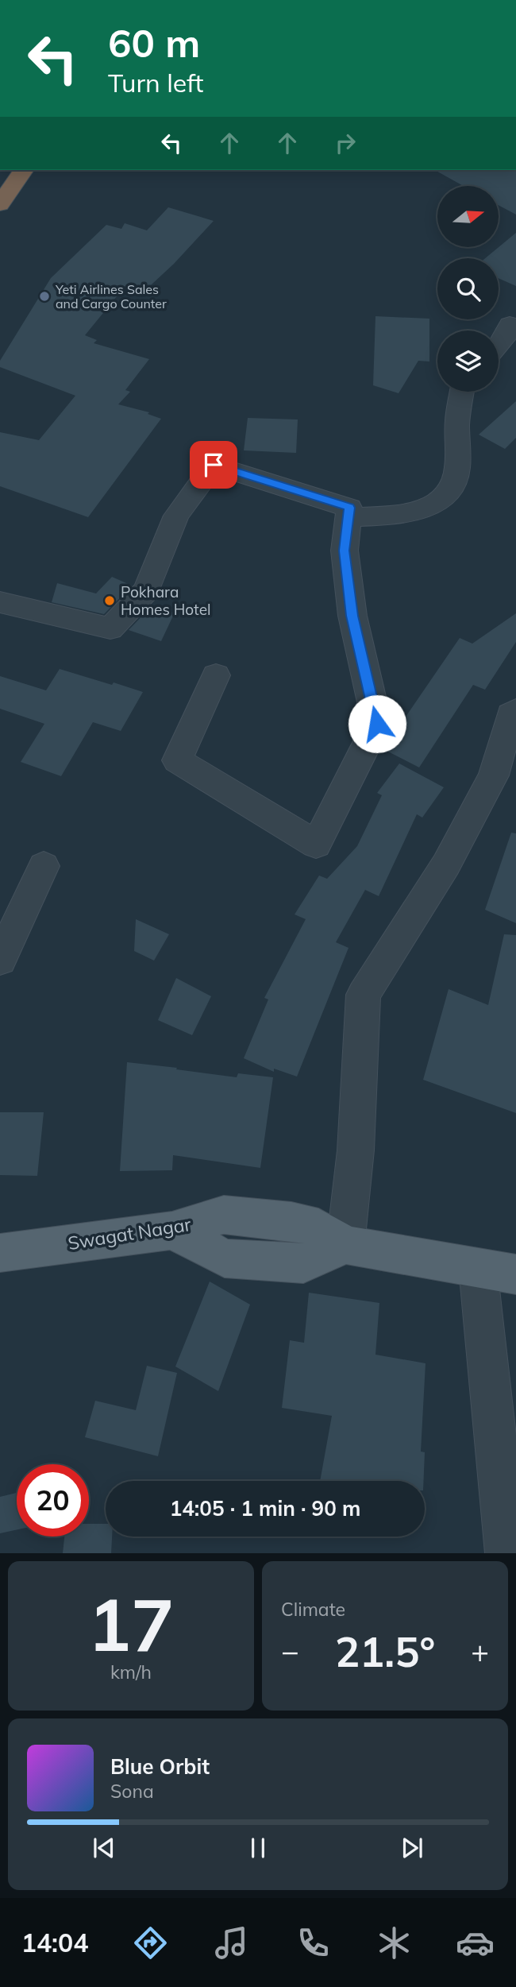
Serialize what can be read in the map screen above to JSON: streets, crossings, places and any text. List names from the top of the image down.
{
  "streets": {
    "main road": ["Swagat Nagar"]
  },
  "places": ["Yeti Airlines Sales and Cargo Counter", "Pokhara Homes Hotel"],
  "north": "right",
  "page": {
    "turn": ["60 m", "Turn left"],
    "limit": "20",
    "trip": "14:05 · 1 min · 90 m",
    "tile": [
      ["17", "km/h"],
      "Climate"
    ],
    "heat": ["−", "21.5°", "+"],
    "song": ["Blue Orbit", "Sona"],
    "tabs": "14:04"
  }
}
